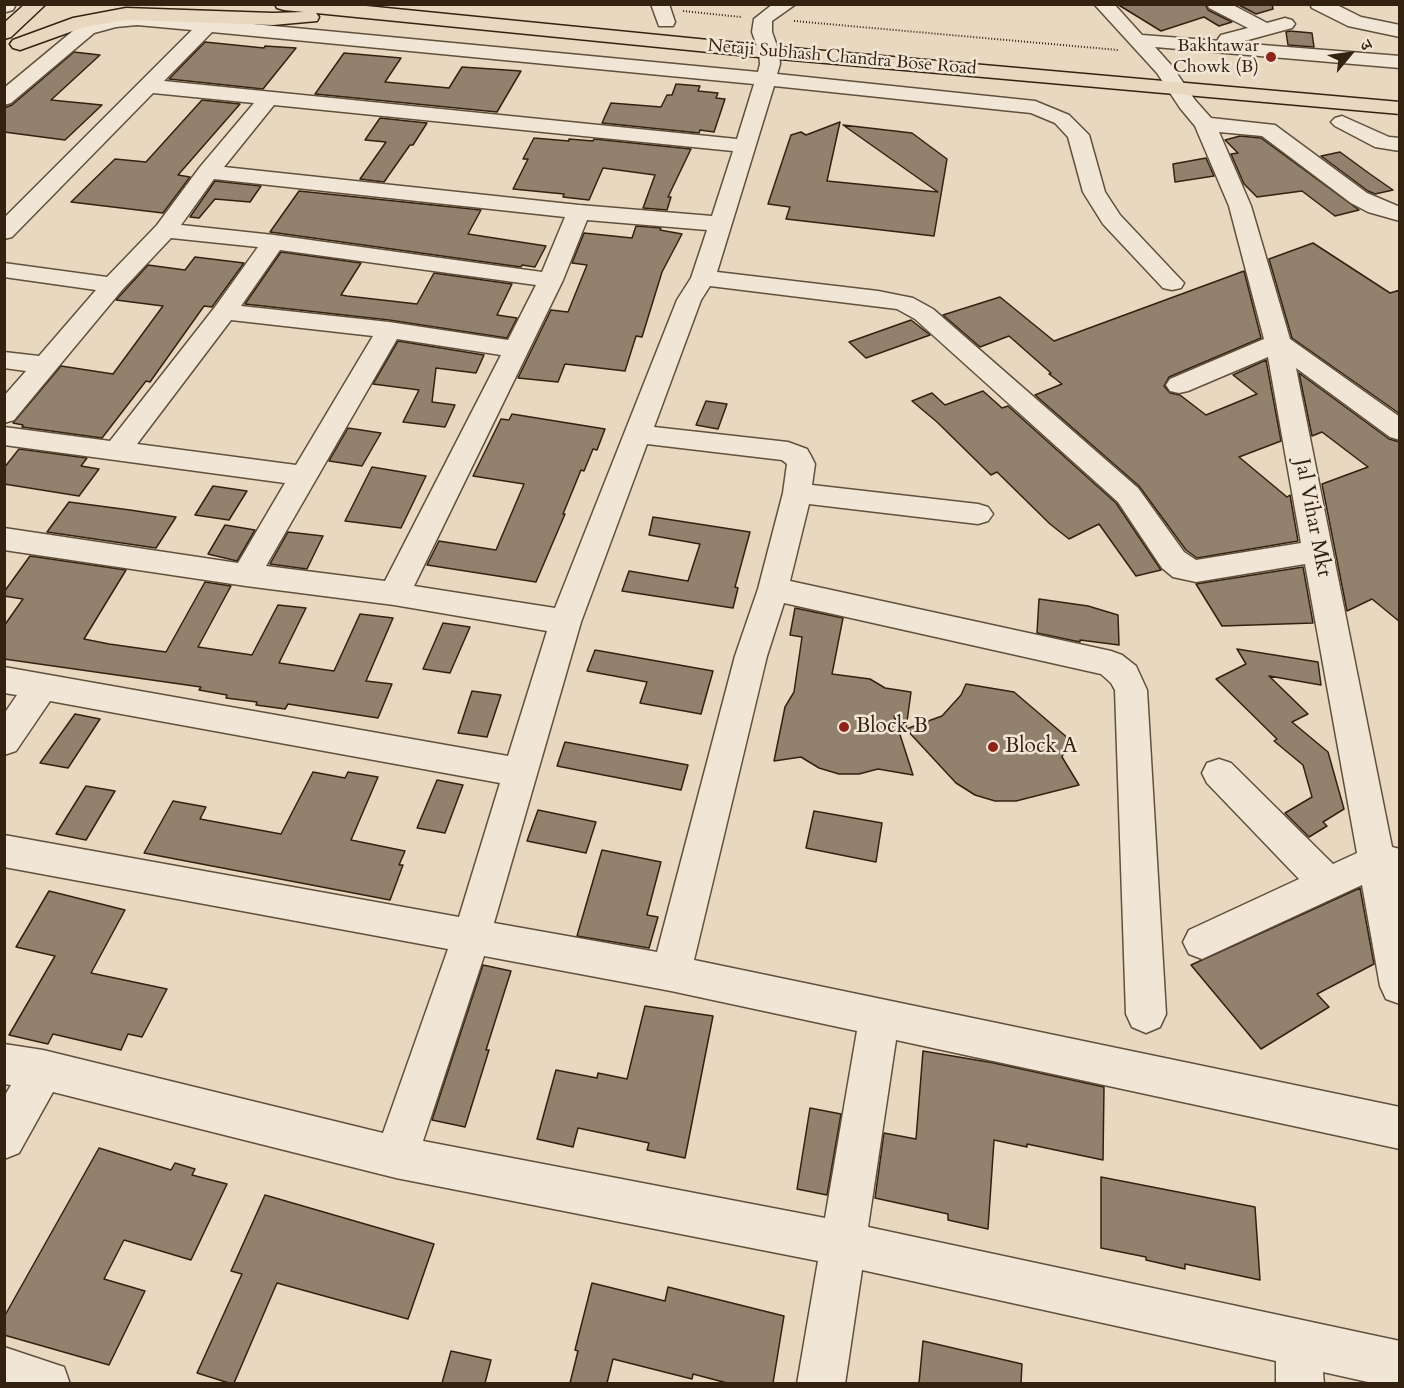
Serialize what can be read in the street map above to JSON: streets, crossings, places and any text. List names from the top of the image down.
{
  "streets": {
    "main road": ["Netaji Subhash Chandra Bose Road"],
    "street": ["Jal Vihar Mkt"]
  },
  "crossings": [
    ["Netaji Subhash Chandra Bose Road", "Jal Vihar Mkt"]
  ],
  "places": ["Bakhtawar Chowk (B)", "Block B", "Block A"],
  "north": "top right"
}
